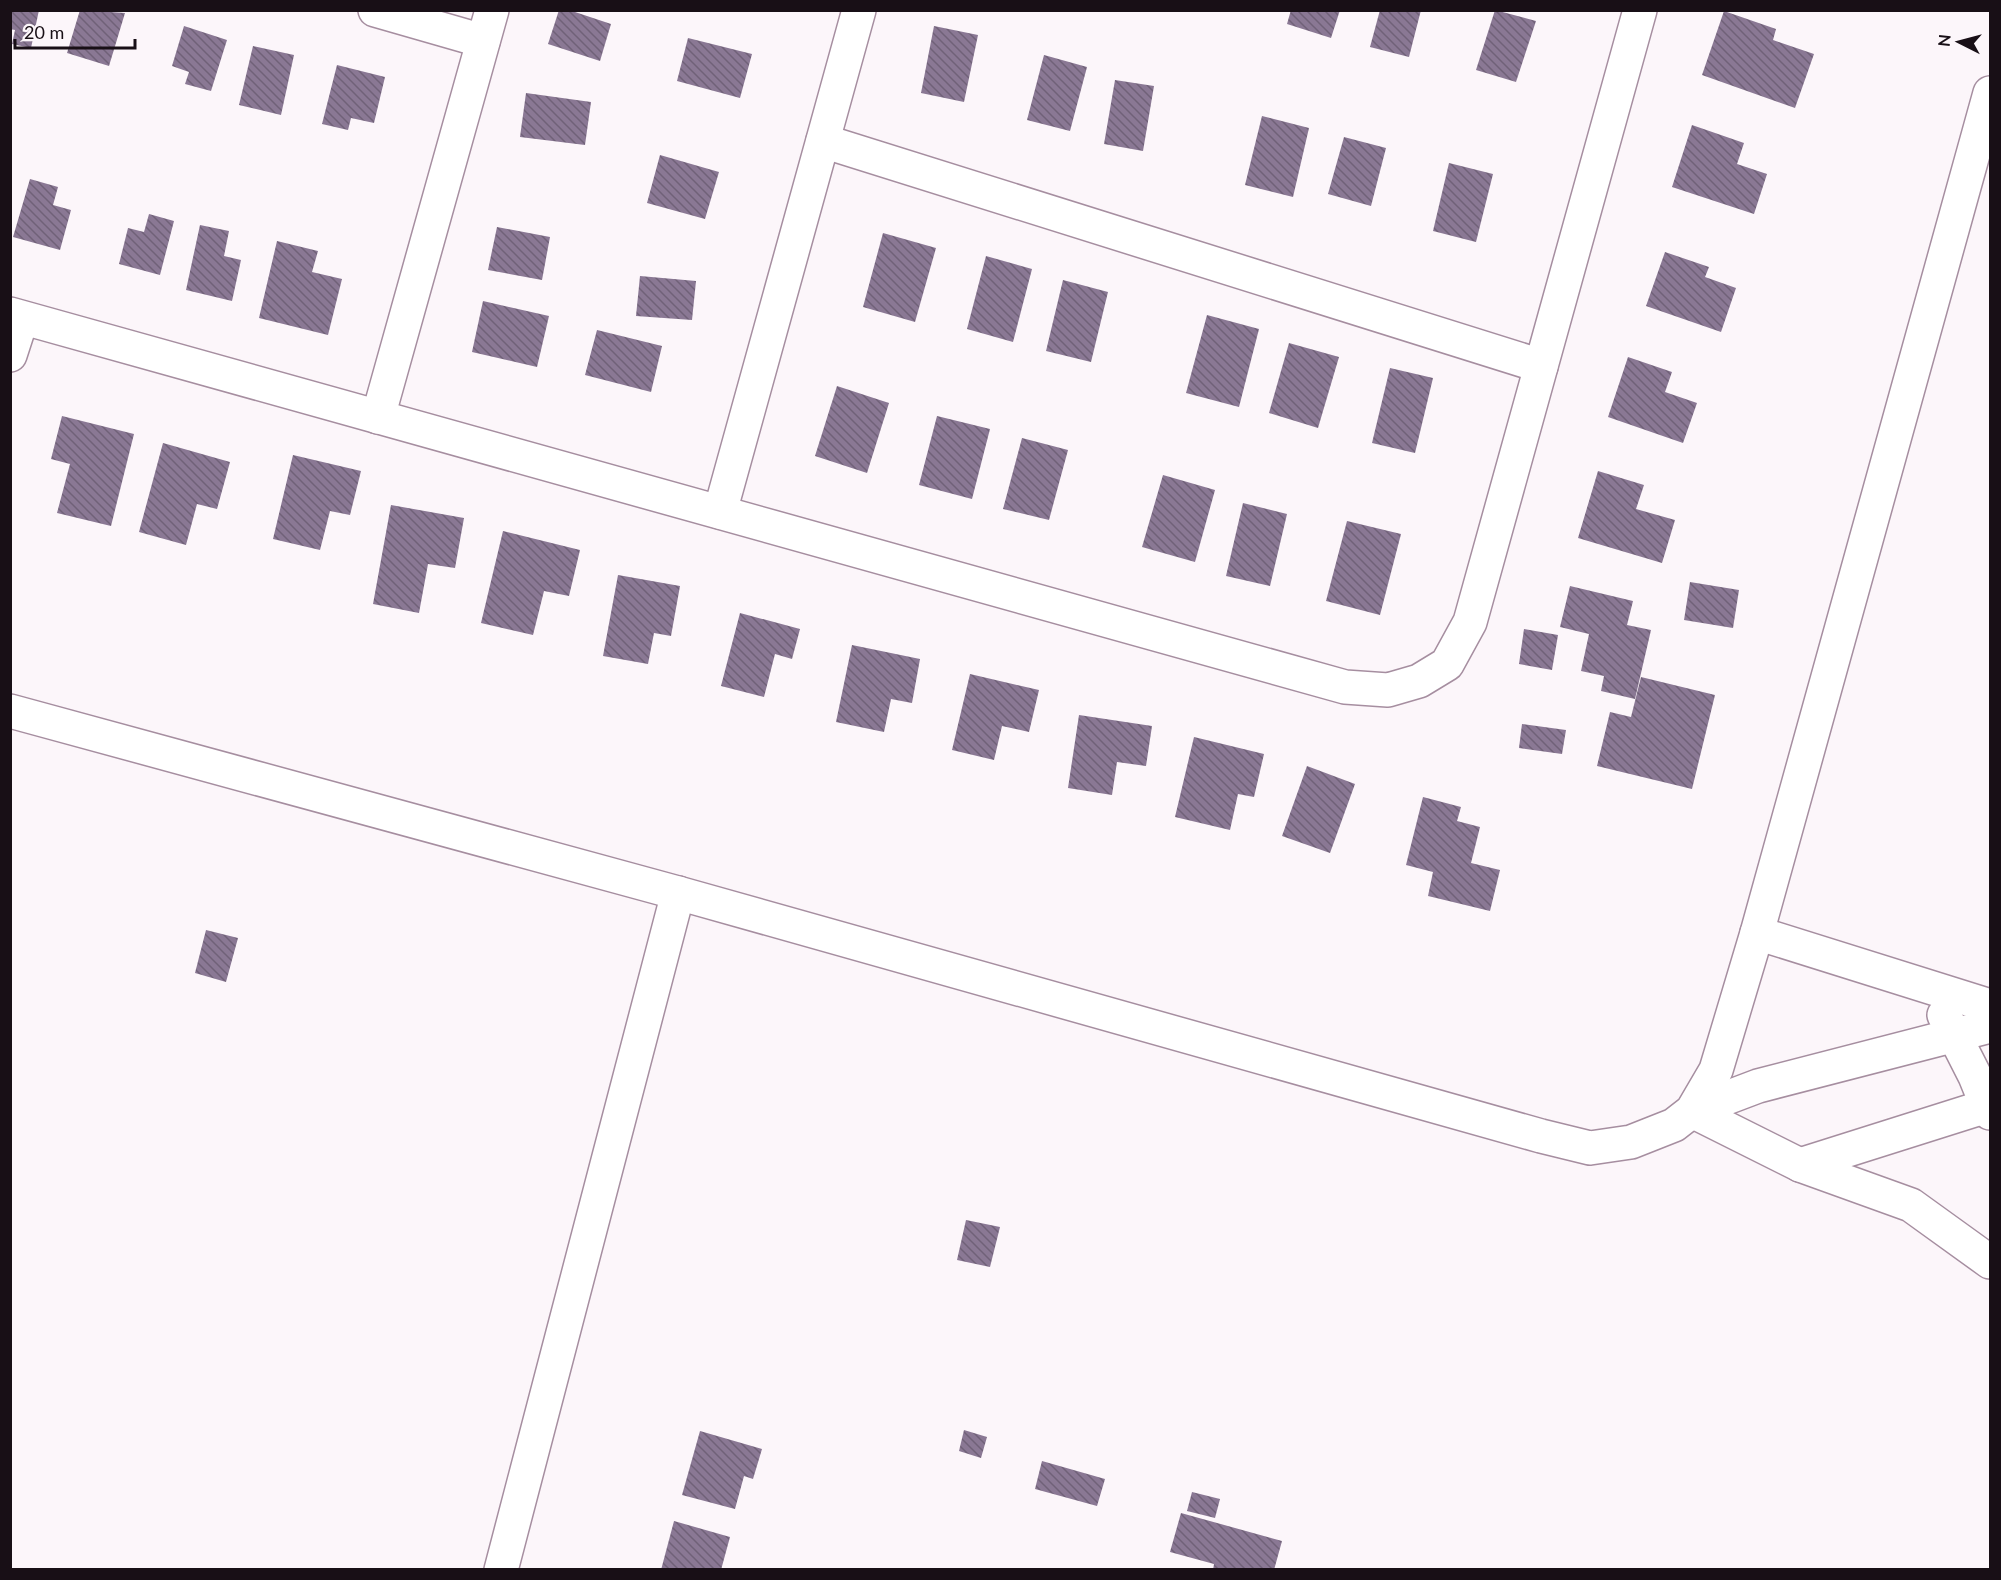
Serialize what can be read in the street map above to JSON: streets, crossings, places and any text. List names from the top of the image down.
{
  "scale_bar": "20 m",
  "north": "left"
}
